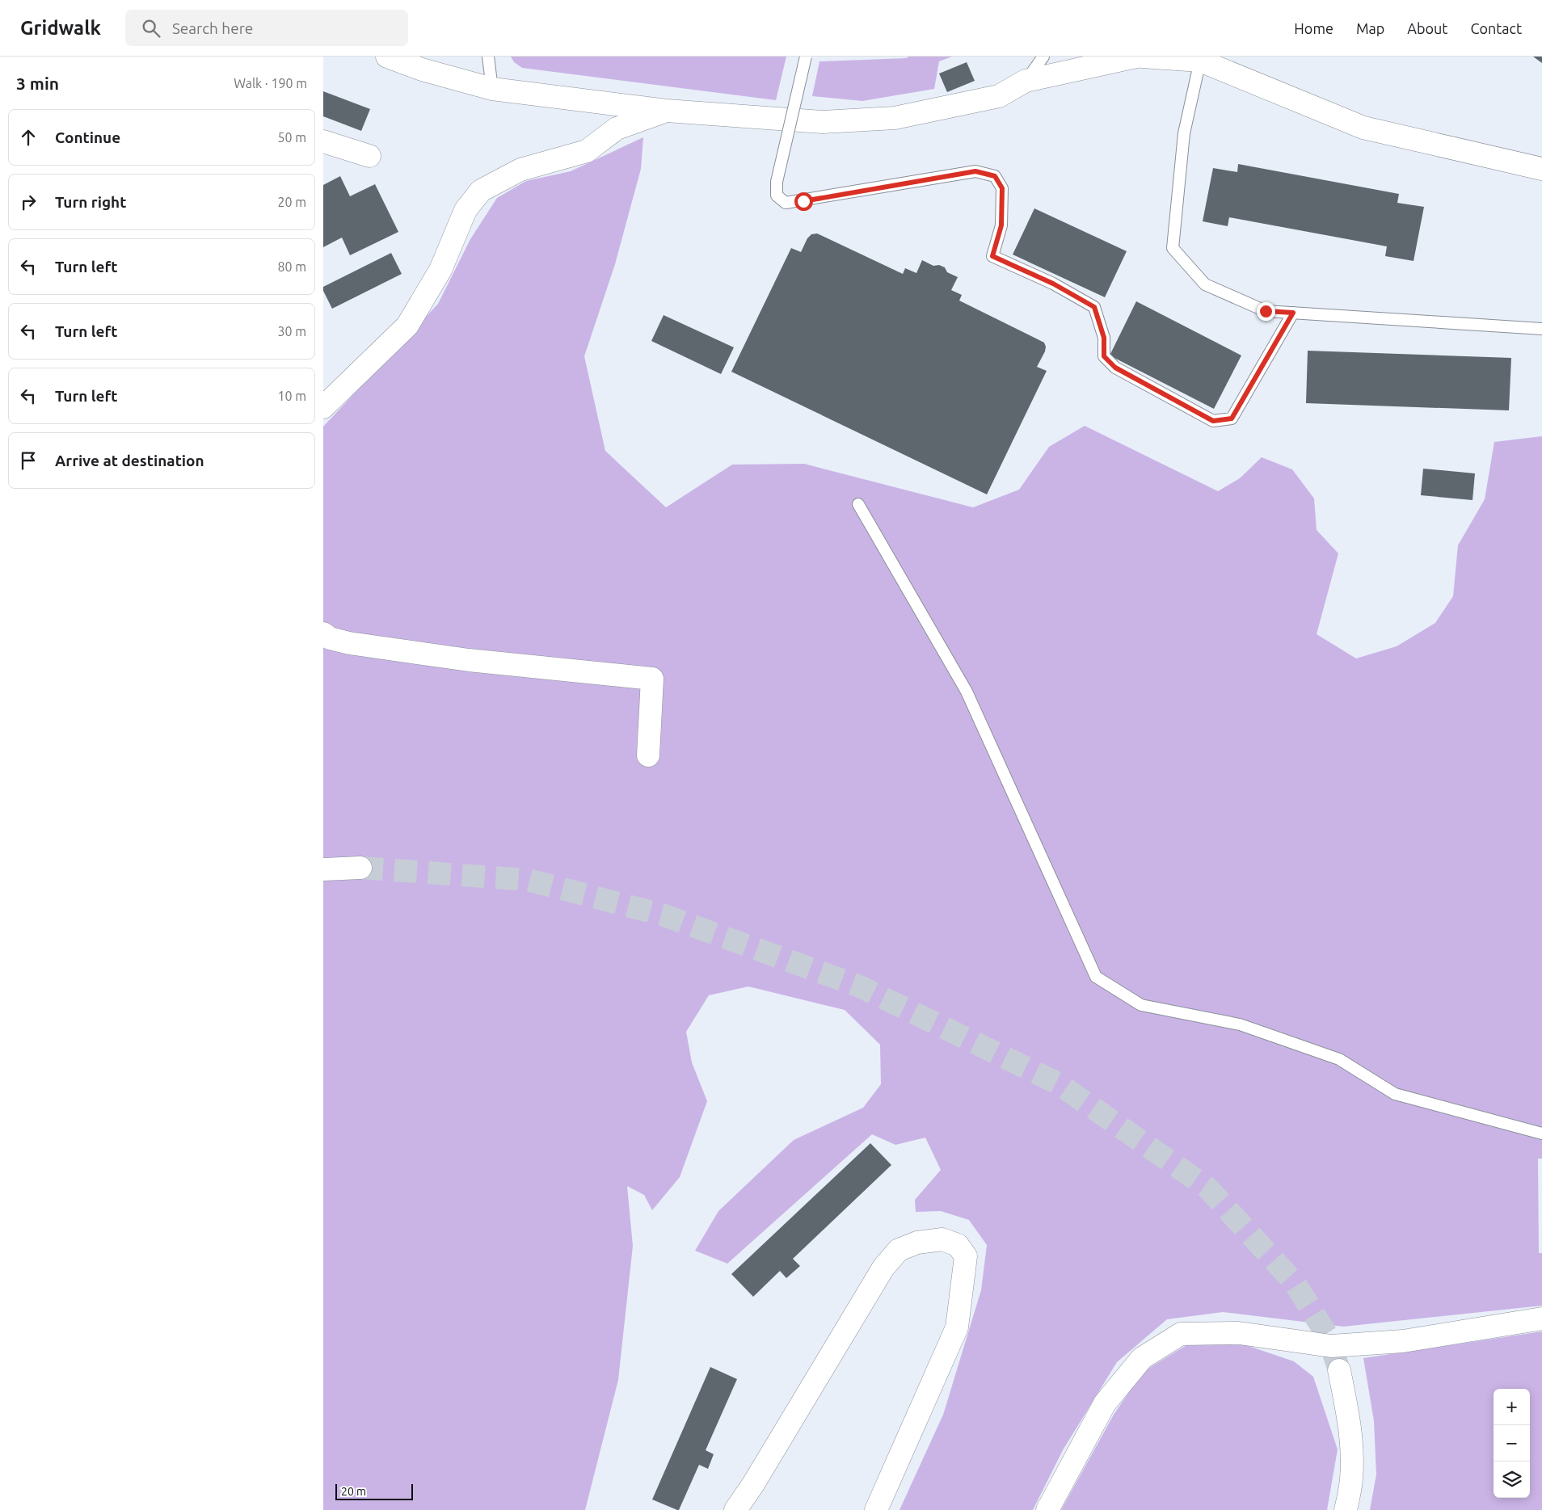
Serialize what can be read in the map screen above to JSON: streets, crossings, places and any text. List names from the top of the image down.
{
  "scale_bar": "20 m",
  "page": {
    "header": "Gridwalk",
    "search": "Search here",
    "nav": [
      "Home",
      "Map",
      "About",
      "Contact"
    ],
    "heading": ["3 min", "Walk · 190 m"],
    "list": [
      ["Continue", "50 m"],
      ["Turn right", "20 m"],
      ["Turn left", "80 m"],
      ["Turn left", "30 m"],
      ["Turn left", "10 m"],
      "Arrive at destination"
    ],
    "map_buttons": ["+", "−"],
    "scale": "20 m"
  }
}
